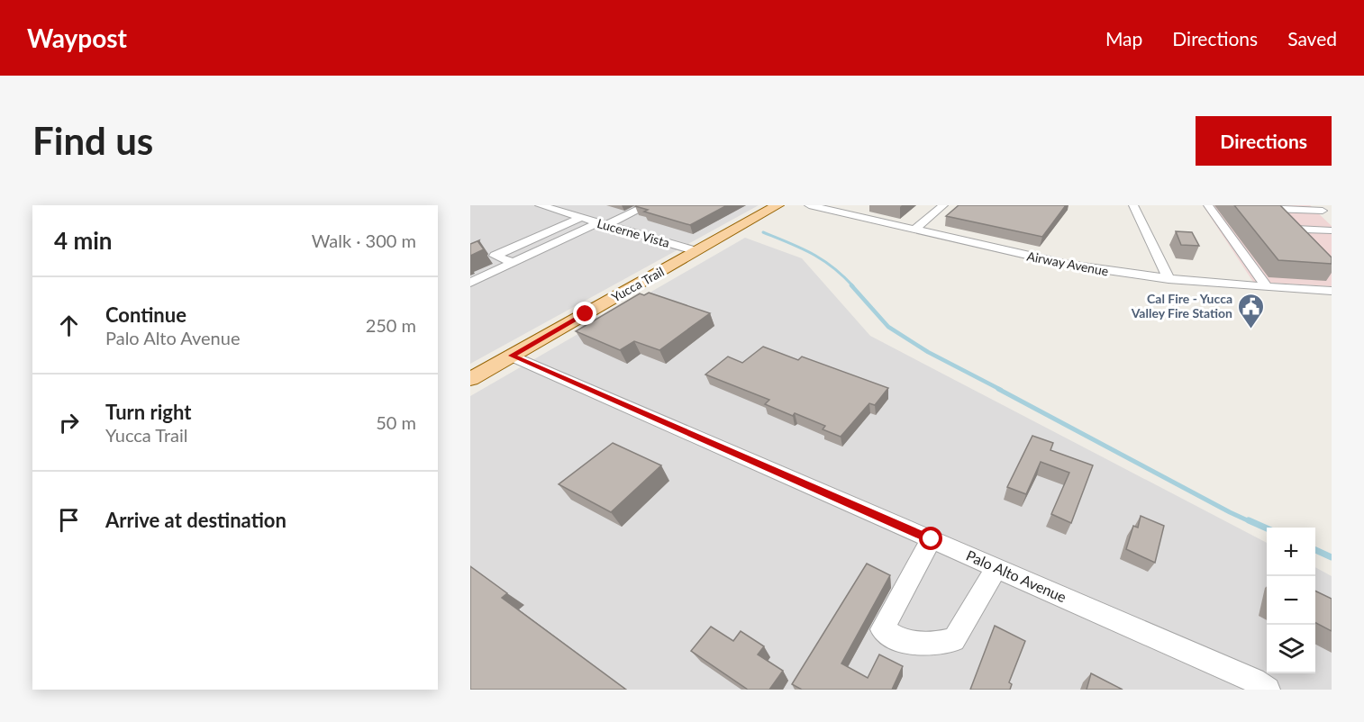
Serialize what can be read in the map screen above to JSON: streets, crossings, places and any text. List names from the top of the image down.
{
  "streets": {
    "main road": ["Yucca Trail"],
    "street": ["Lucerne Vista", "Airway Avenue", "Palo Alto Avenue"]
  },
  "crossings": [
    ["Lucerne Vista", "Yucca Trail"],
    ["Yucca Trail", "Palo Alto Avenue"]
  ],
  "places": {
    "public building": ["Cal Fire - Yucca Valley Fire Station"]
  },
  "page": {
    "header": "Waypost",
    "nav": ["Map", "Directions", "Saved"],
    "buttons": "Directions",
    "title": "Find us",
    "heading": ["4 min", "Walk · 300 m"],
    "list": [
      ["Continue", "Palo Alto Avenue", "250 m"],
      ["Turn right", "Yucca Trail", "50 m"],
      "Arrive at destination"
    ],
    "map_buttons": ["+", "−"]
  }
}
